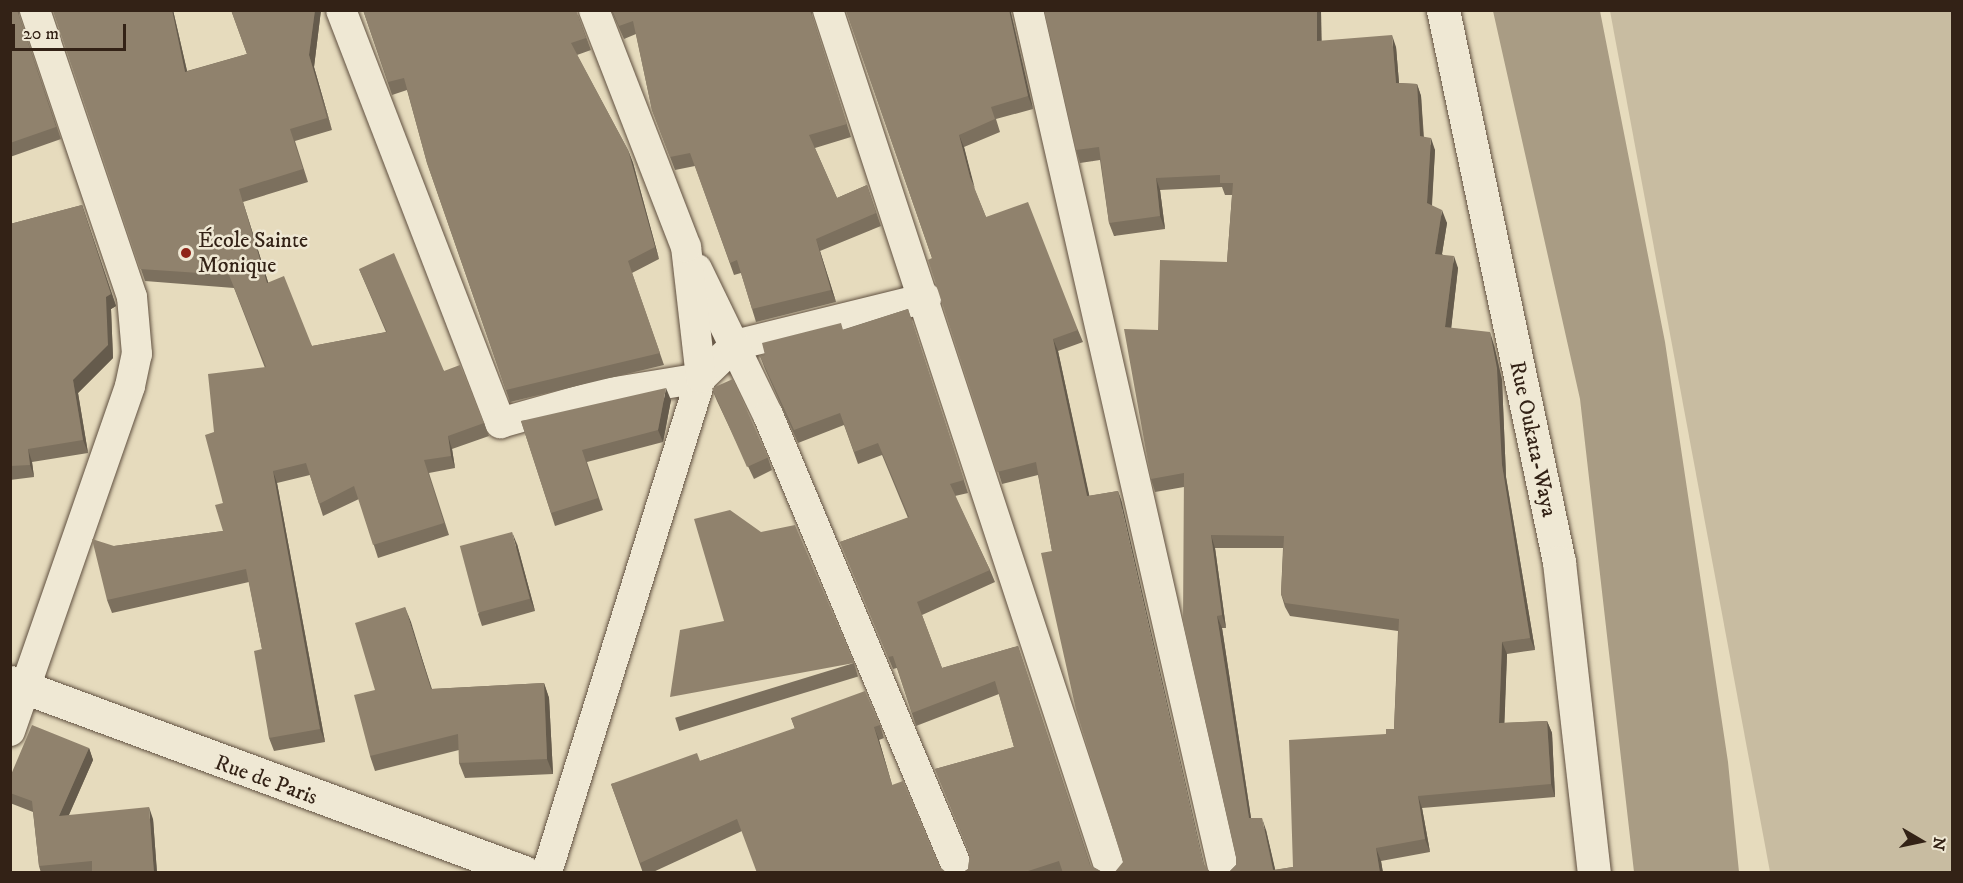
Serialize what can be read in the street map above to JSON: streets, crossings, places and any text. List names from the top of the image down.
{
  "streets": {
    "street": ["Rue Oukata-Waya", "Rue de Paris"]
  },
  "places": ["École Sainte Monique"],
  "scale_bar": "20 m",
  "north": "right"
}
